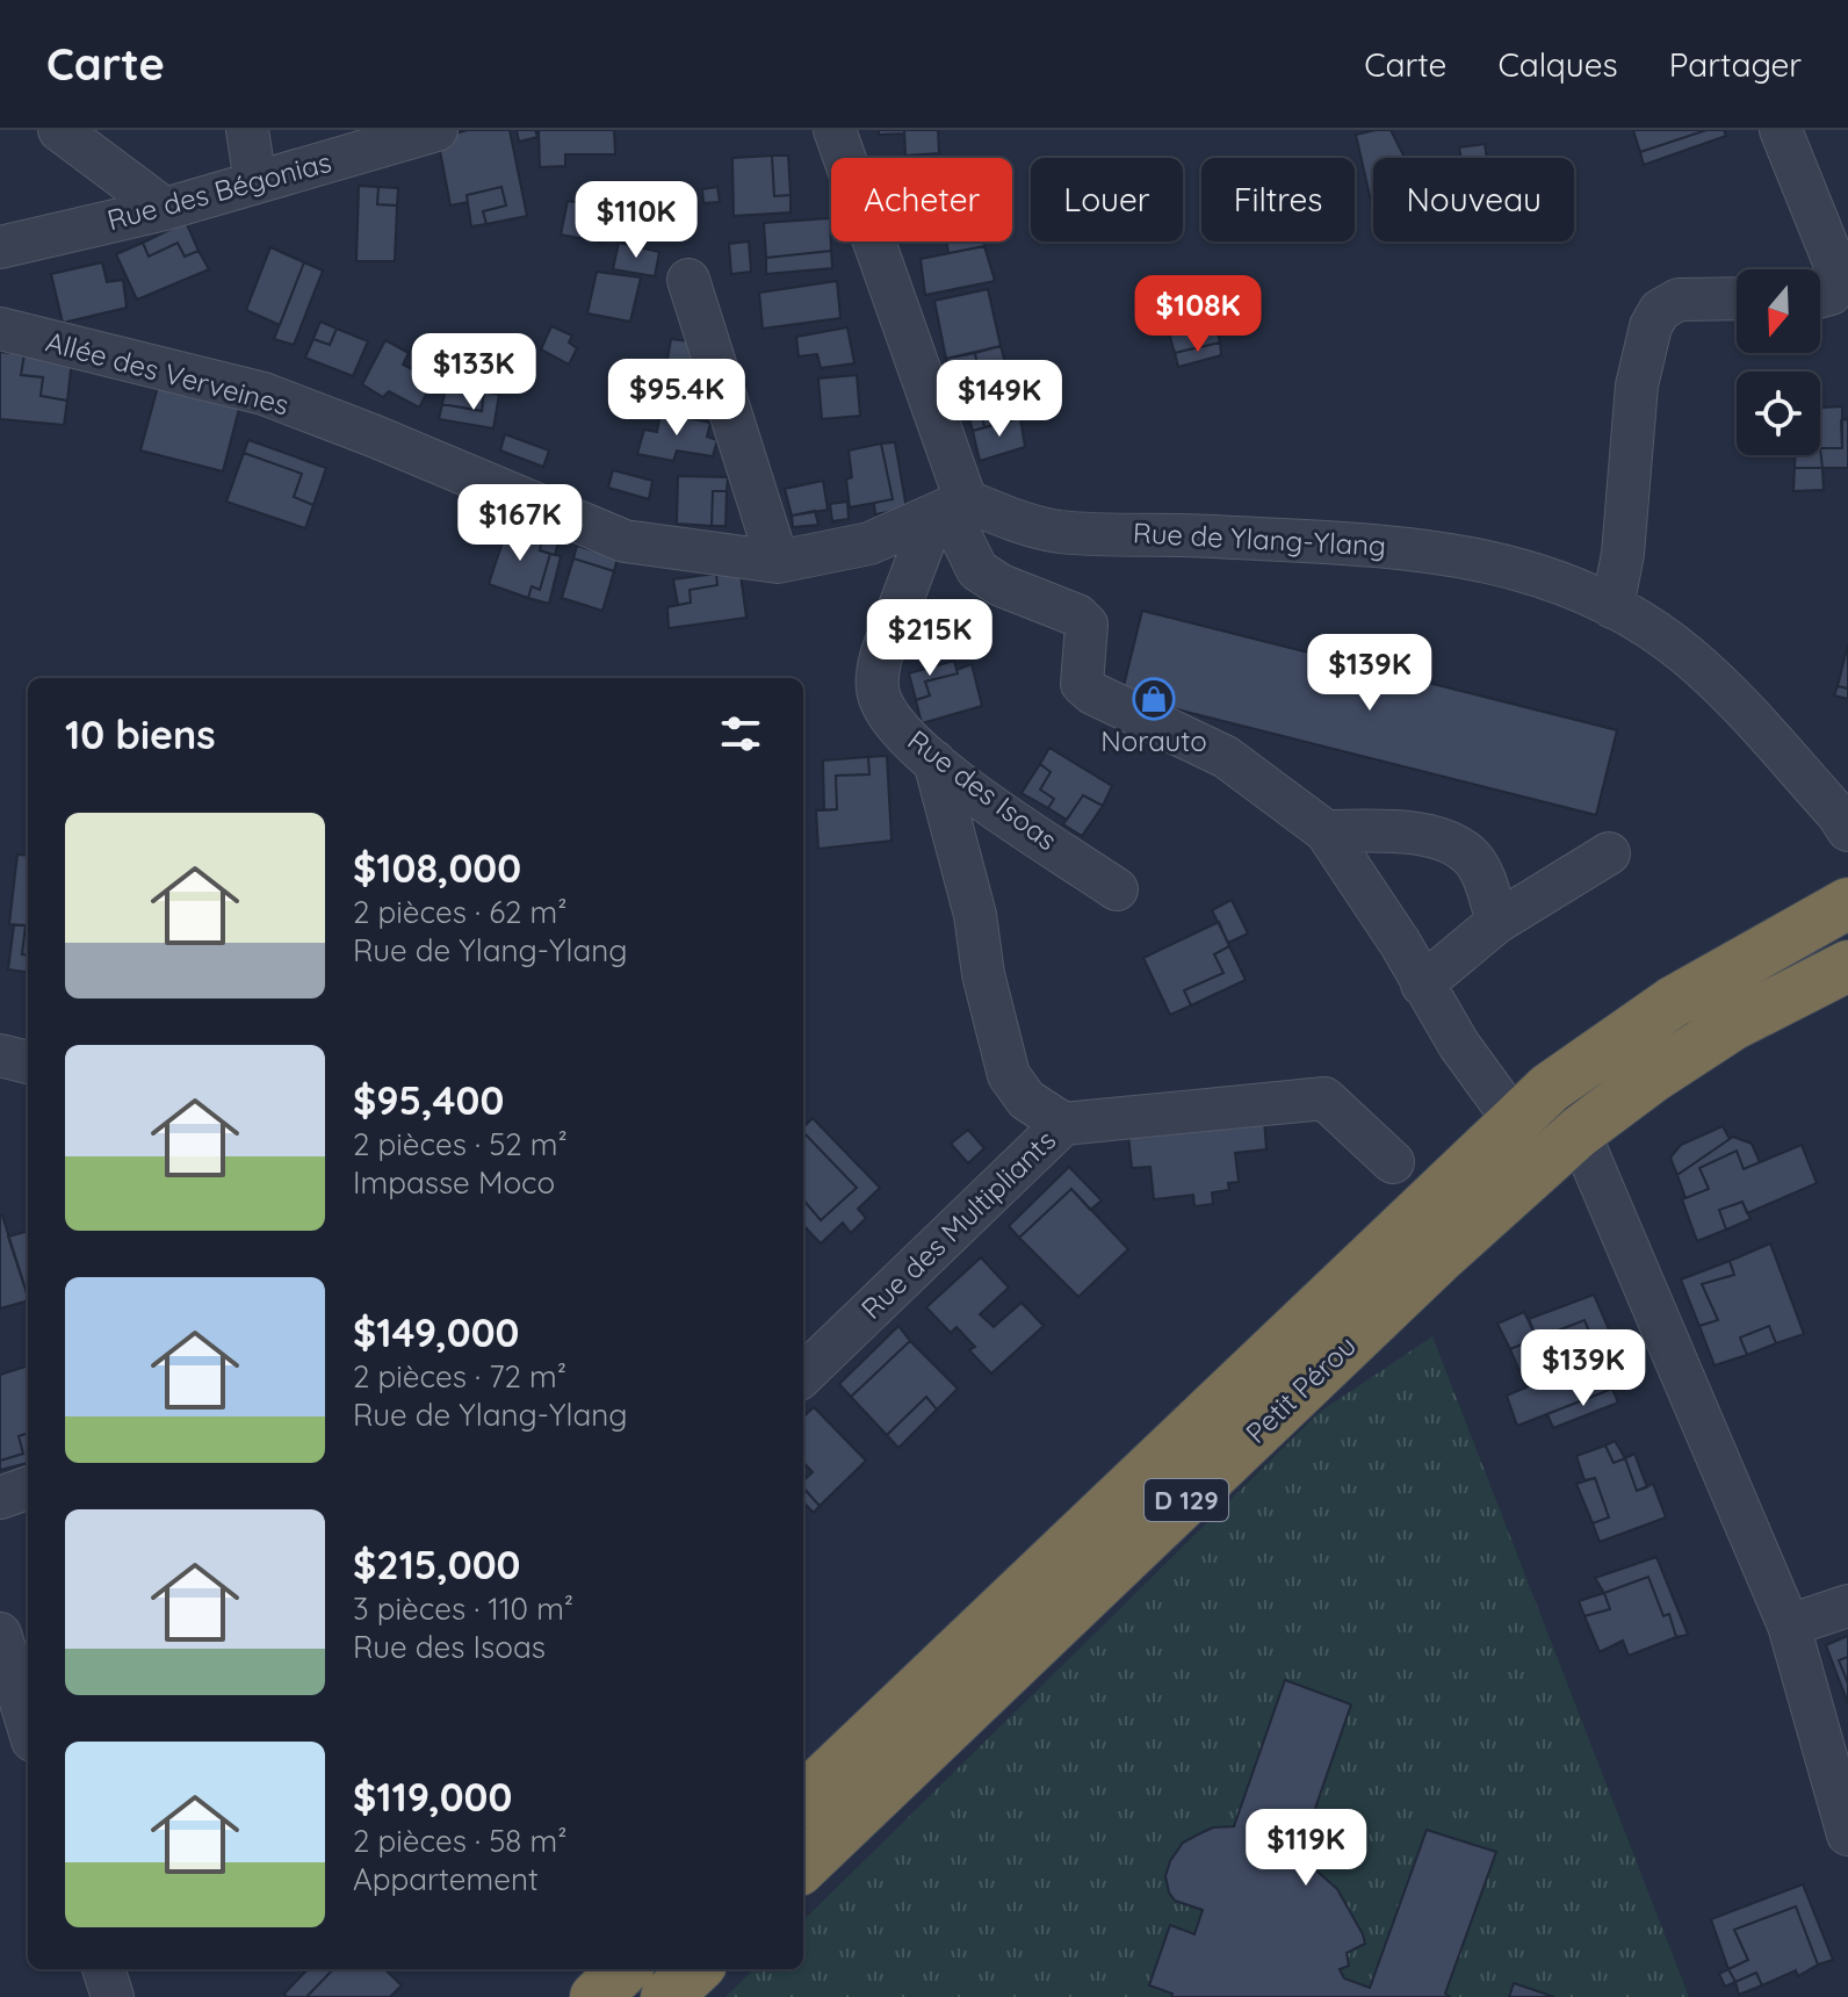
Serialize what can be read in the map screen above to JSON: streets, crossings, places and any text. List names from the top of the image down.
{
  "streets": {
    "highway": ["Petit Pérou", "D 129"],
    "street": [
      "Rue des Bégonias",
      "Allée des Verveines",
      "Rue de Ylang-Ylang",
      "Rue des Isoas",
      "Rue des Multipliants"
    ]
  },
  "crossings": [
    ["Allée des Verveines", "Rue de Ylang-Ylang"],
    ["Allée des Verveines", "Rue des Isoas"],
    ["Rue de Ylang-Ylang", "Rue des Isoas"]
  ],
  "places": {
    "shop": ["Norauto"]
  },
  "north": "bottom",
  "page": {
    "header": "Carte",
    "nav": ["Carte", "Calques", "Partager"],
    "chip": [
      "Acheter",
      "Louer",
      "Filtres",
      "Nouveau"
    ],
    "price": [
      "$110K",
      "$108K",
      "$133K",
      "$95.4K",
      "$149K",
      "$167K",
      "$215K",
      "$139K",
      "$139K",
      "$119K"
    ],
    "heading": "10 biens",
    "list": [
      {
        "name": "$108,000",
        "note": "2 pièces · 62 m² · Rue de Ylang-Ylang"
      },
      {
        "name": "$95,400",
        "note": "2 pièces · 52 m² · Impasse Moco"
      },
      {
        "name": "$149,000",
        "note": "2 pièces · 72 m² · Rue de Ylang-Ylang"
      },
      {
        "name": "$215,000",
        "note": "3 pièces · 110 m² · Rue des Isoas"
      },
      {
        "name": "$119,000",
        "note": "2 pièces · 58 m² · Appartement"
      }
    ]
  }
}
